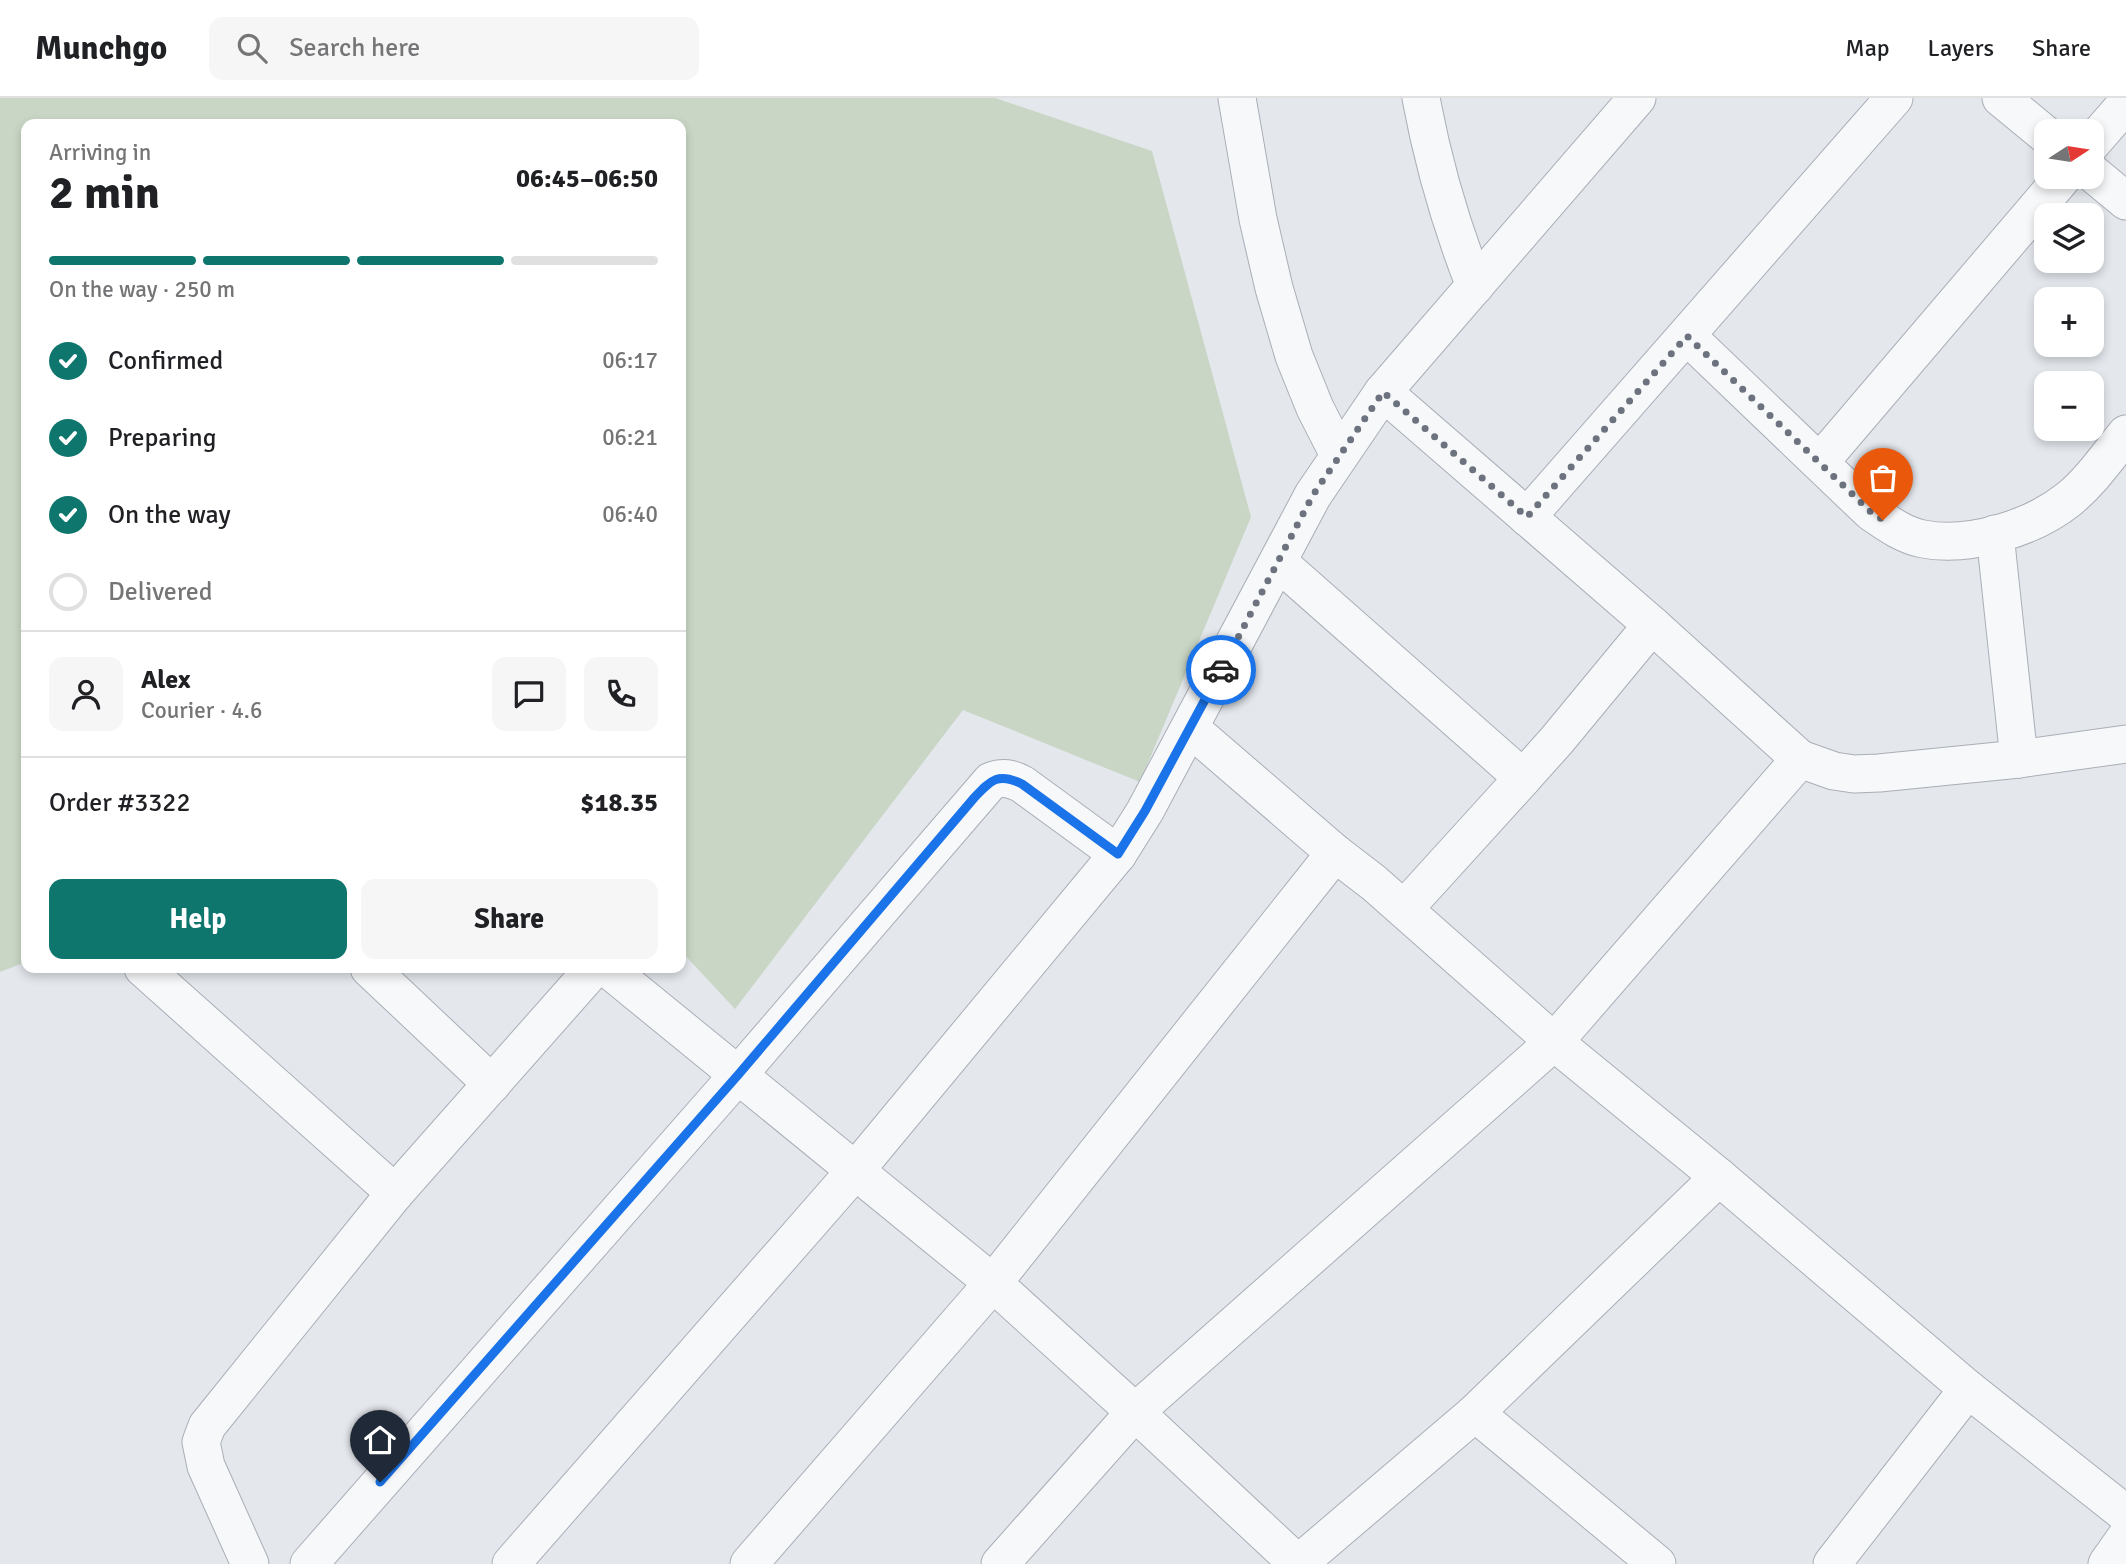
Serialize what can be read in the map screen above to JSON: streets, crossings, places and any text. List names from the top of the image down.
{
  "north": "right",
  "page": {
    "header": "Munchgo",
    "search": "Search here",
    "nav": ["Map", "Layers", "Share"],
    "map_buttons": ["+", "−"],
    "heading": ["2 min", "Arriving in", "06:45–06:50"],
    "panel": [
      "Alex",
      "Courier · 4.6",
      "Order #3322",
      "$18.35"
    ],
    "bar": "On the way · 250 m",
    "list": [
      ["Confirmed", "06:17"],
      ["Preparing", "06:21"],
      ["On the way", "06:40"],
      "Delivered"
    ],
    "buttons": ["Help", "Share"]
  }
}
